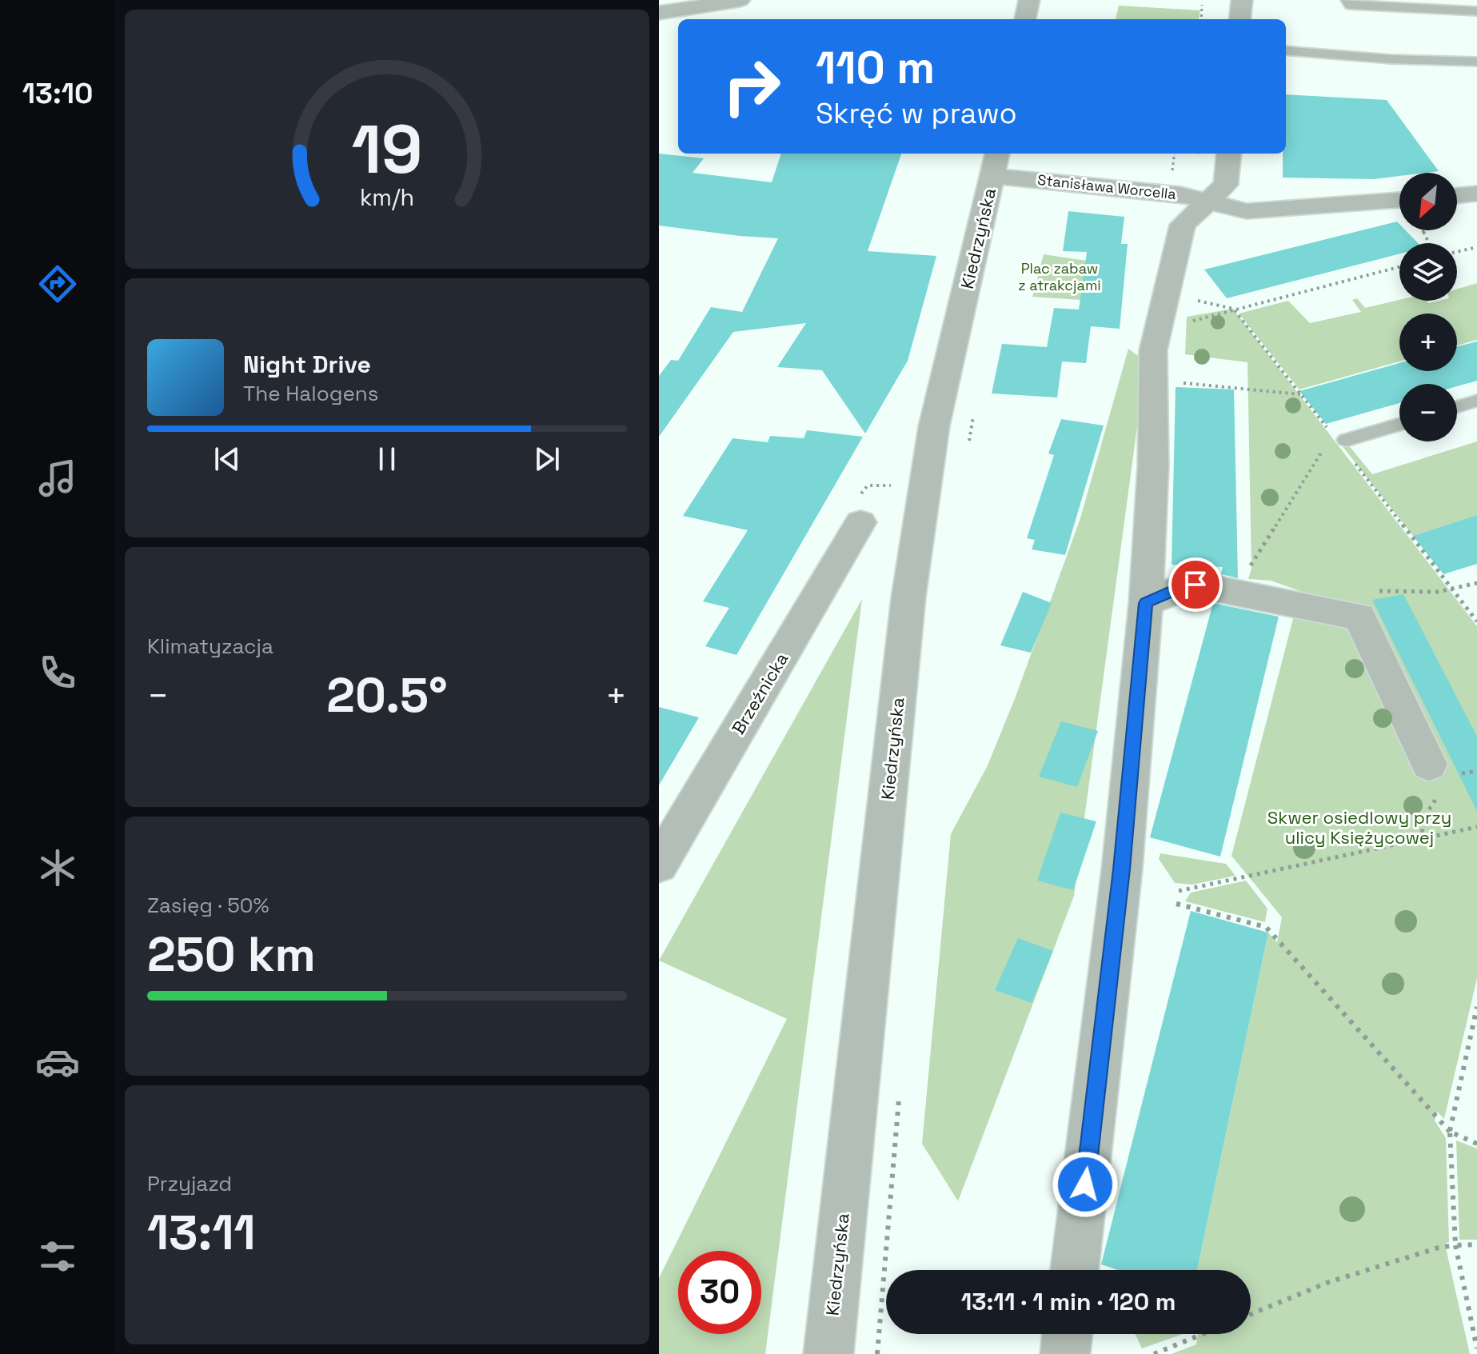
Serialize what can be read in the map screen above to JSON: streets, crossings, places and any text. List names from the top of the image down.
{
  "streets": {
    "street": ["Stanisława Worcella", "Kiedrzyńska", "Brzeźnicka"]
  },
  "crossings": [
    ["Stanisława Worcella", "Kiedrzyńska"]
  ],
  "parks": ["Plac zabaw z atrakcjami", "Skwer osiedlowy przy ulicy Księżycowej"],
  "north": "bottom left",
  "page": {
    "tabs": "13:10",
    "turn": ["110 m", "Skręć w prawo"],
    "map_buttons": ["+", "−"],
    "song": ["Night Drive", "The Halogens"],
    "tile": [
      "Klimatyzacja",
      ["Zasięg · 50%", "250 km"],
      ["Przyjazd", "13:11"]
    ],
    "heat": ["−", "20.5°", "+"],
    "limit": "30",
    "trip": "13:11 · 1 min · 120 m",
    "gauge": ["19", "km/h"]
  }
}
